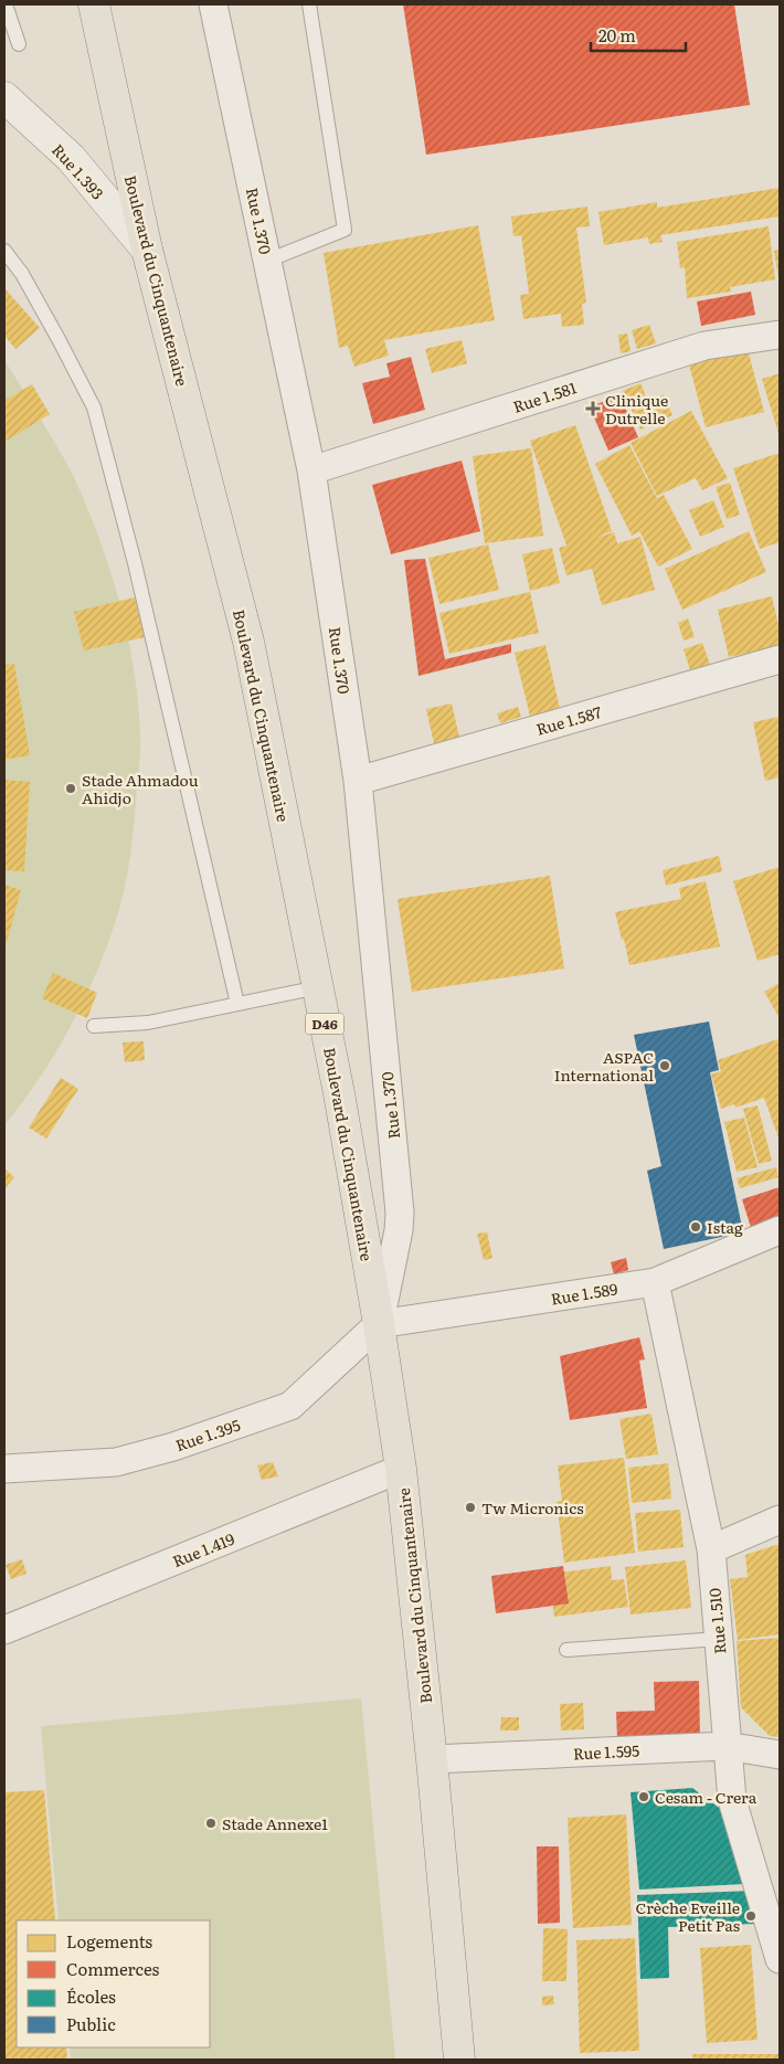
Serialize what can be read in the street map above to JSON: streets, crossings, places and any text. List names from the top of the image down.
{
  "streets": {
    "main road": ["Rue 1.393", "Boulevard du Cinquantenaire", "D46"],
    "street": [
      "Rue 1.370",
      "Rue 1.581",
      "Rue 1.587",
      "Rue 1.589",
      "Rue 1.395",
      "Rue 1.419",
      "Rue 1.510",
      "Rue 1.595"
    ]
  },
  "crossings": [
    ["Rue 1.393", "Boulevard du Cinquantenaire"],
    ["Rue 1.370", "Boulevard du Cinquantenaire"],
    ["Rue 1.370", "Rue 1.581"],
    ["Rue 1.370", "Rue 1.587"],
    ["Rue 1.370", "Rue 1.589"],
    ["Rue 1.370", "Rue 1.395"],
    ["Boulevard du Cinquantenaire", "Rue 1.589"],
    ["Boulevard du Cinquantenaire", "Rue 1.395"],
    ["Boulevard du Cinquantenaire", "Rue 1.419"],
    ["Boulevard du Cinquantenaire", "Rue 1.595"],
    ["Rue 1.589", "Rue 1.395"],
    ["Rue 1.589", "Rue 1.510"],
    ["Rue 1.510", "Rue 1.595"]
  ],
  "places": {
    "health": ["Clinique Dutrelle"],
    "other": [
      "Stade Ahmadou Ahidjo",
      "ASPAC International",
      "Istag",
      "Tw Micronics",
      "Cesam - Crera",
      "Stade Annexe1",
      "Crèche Eveille Petit Pas"
    ]
  },
  "legend": [
    "Logements",
    "Commerces",
    "Écoles",
    "Public"
  ],
  "scale_bar": "20 m"
}
